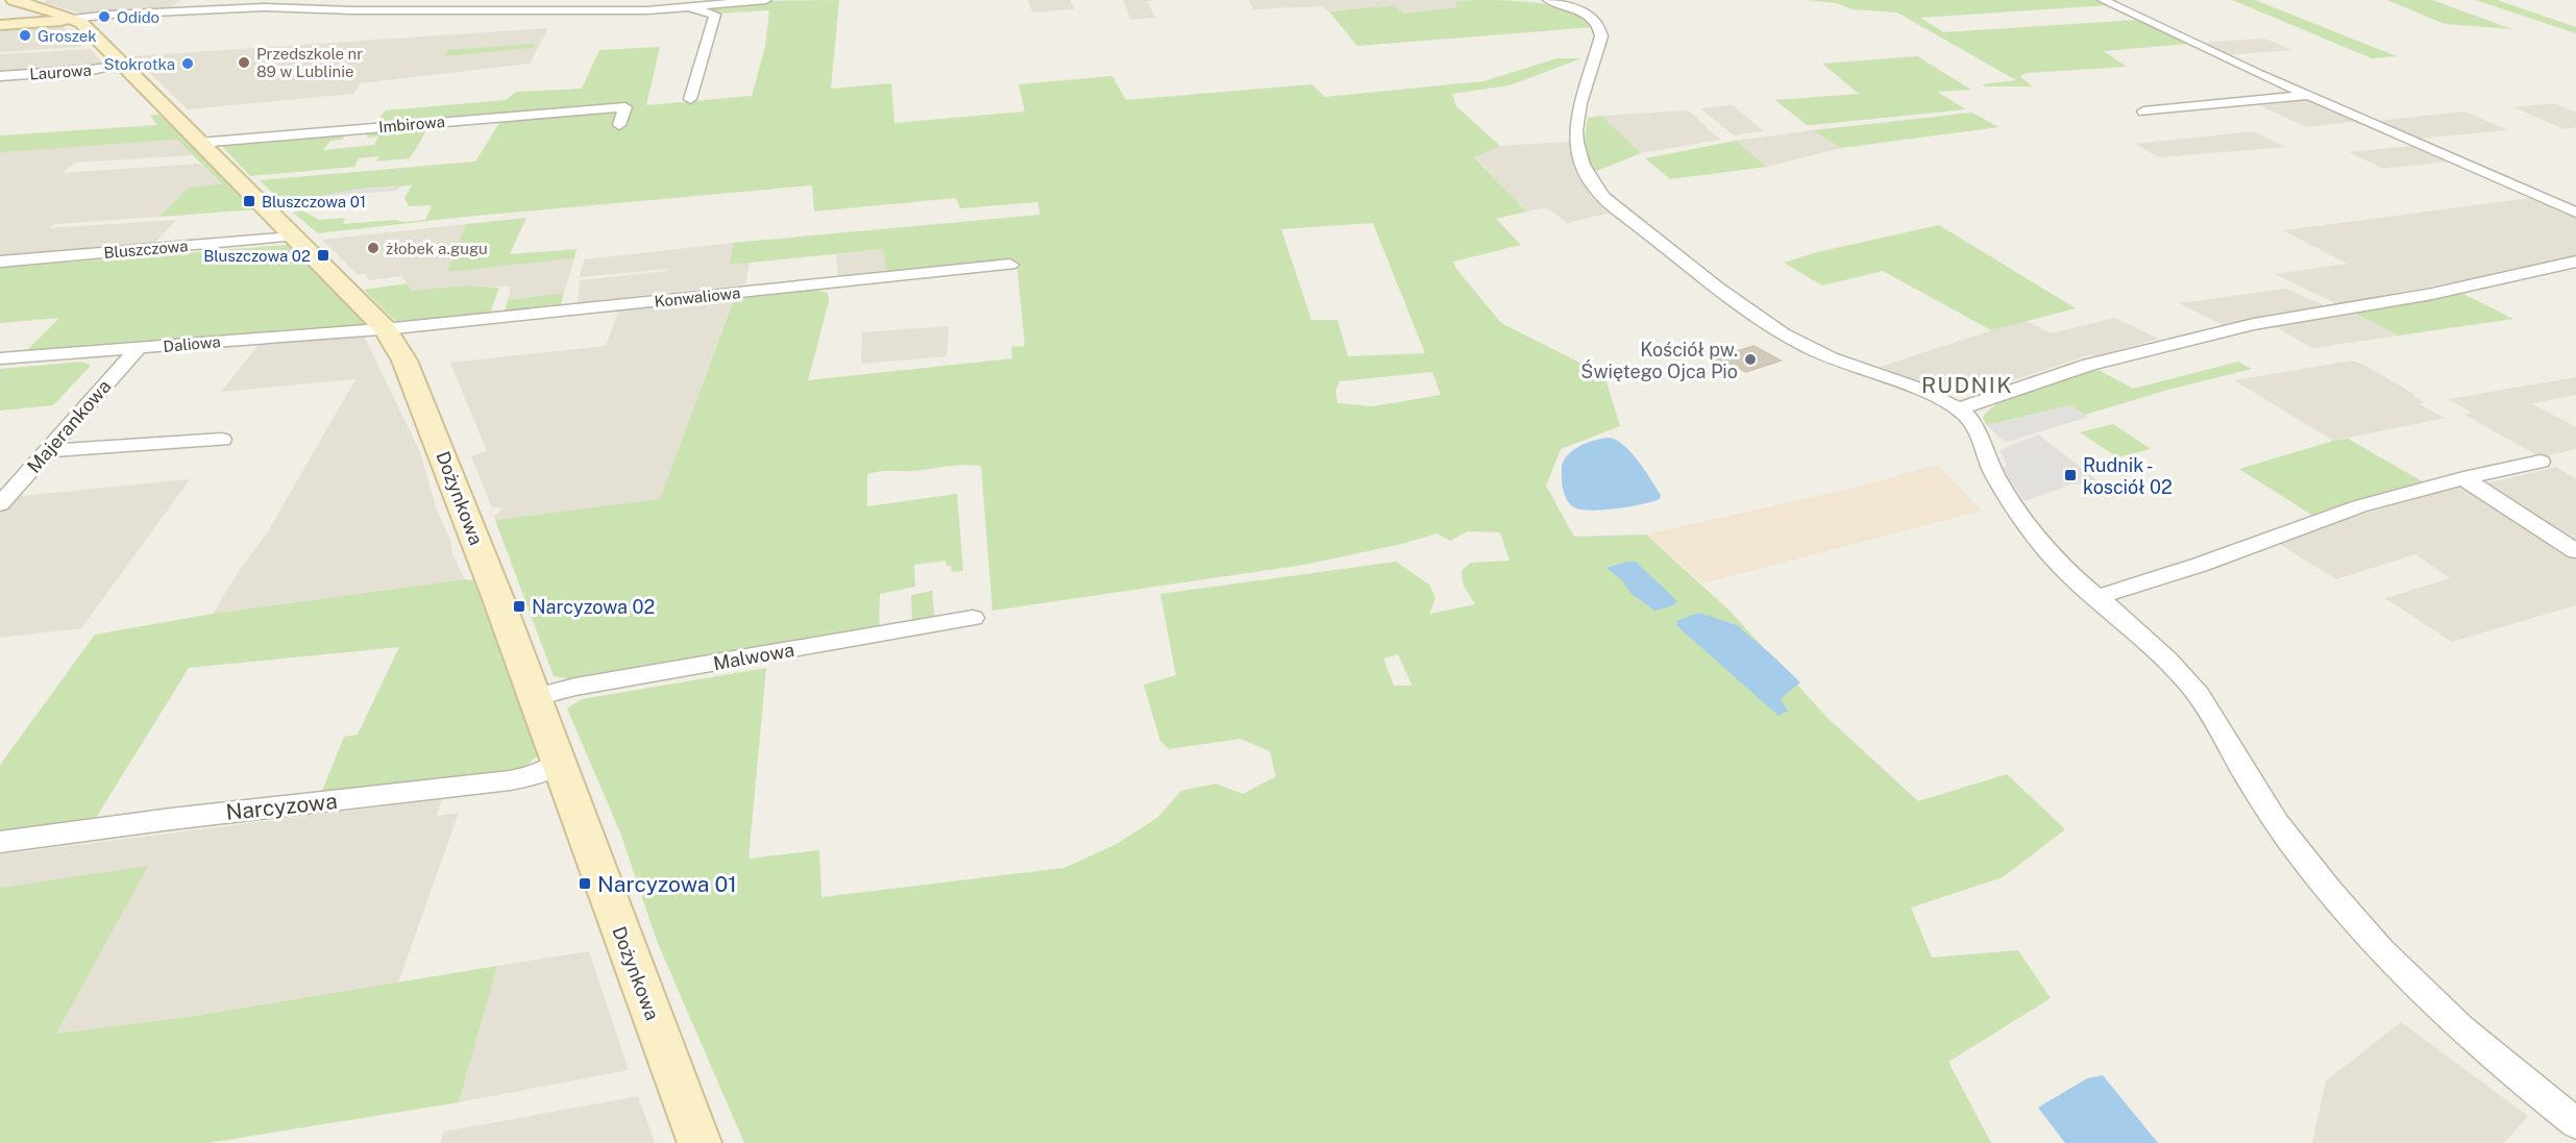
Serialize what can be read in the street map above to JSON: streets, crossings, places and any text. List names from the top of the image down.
{
  "streets": {
    "street": [
      "Laurowa",
      "Imbirowa",
      "Bluszczowa",
      "Konwaliowa",
      "Daliowa",
      "Majerankowa",
      "Dożynkowa",
      "Malwowa",
      "Narcyzowa"
    ]
  },
  "crossings": [
    ["Laurowa", "Dożynkowa"],
    ["Imbirowa", "Dożynkowa"],
    ["Bluszczowa", "Dożynkowa"],
    ["Konwaliowa", "Daliowa"],
    ["Konwaliowa", "Dożynkowa"],
    ["Daliowa", "Majerankowa"],
    ["Daliowa", "Dożynkowa"],
    ["Dożynkowa", "Malwowa"],
    ["Dożynkowa", "Narcyzowa"]
  ],
  "districts": ["RUDNIK"],
  "places": {
    "other": [
      "Odido",
      "Groszek",
      "Przedszkole nr 89 w Lublinie",
      "Stokrotka",
      "żłobek a.gugu",
      "Kościół pw. Świętego Ojca Pio"
    ],
    "transit": [
      "Bluszczowa 01",
      "Bluszczowa 02",
      "Rudnik - kosciół 02",
      "Narcyzowa 02",
      "Narcyzowa 01"
    ]
  }
}
